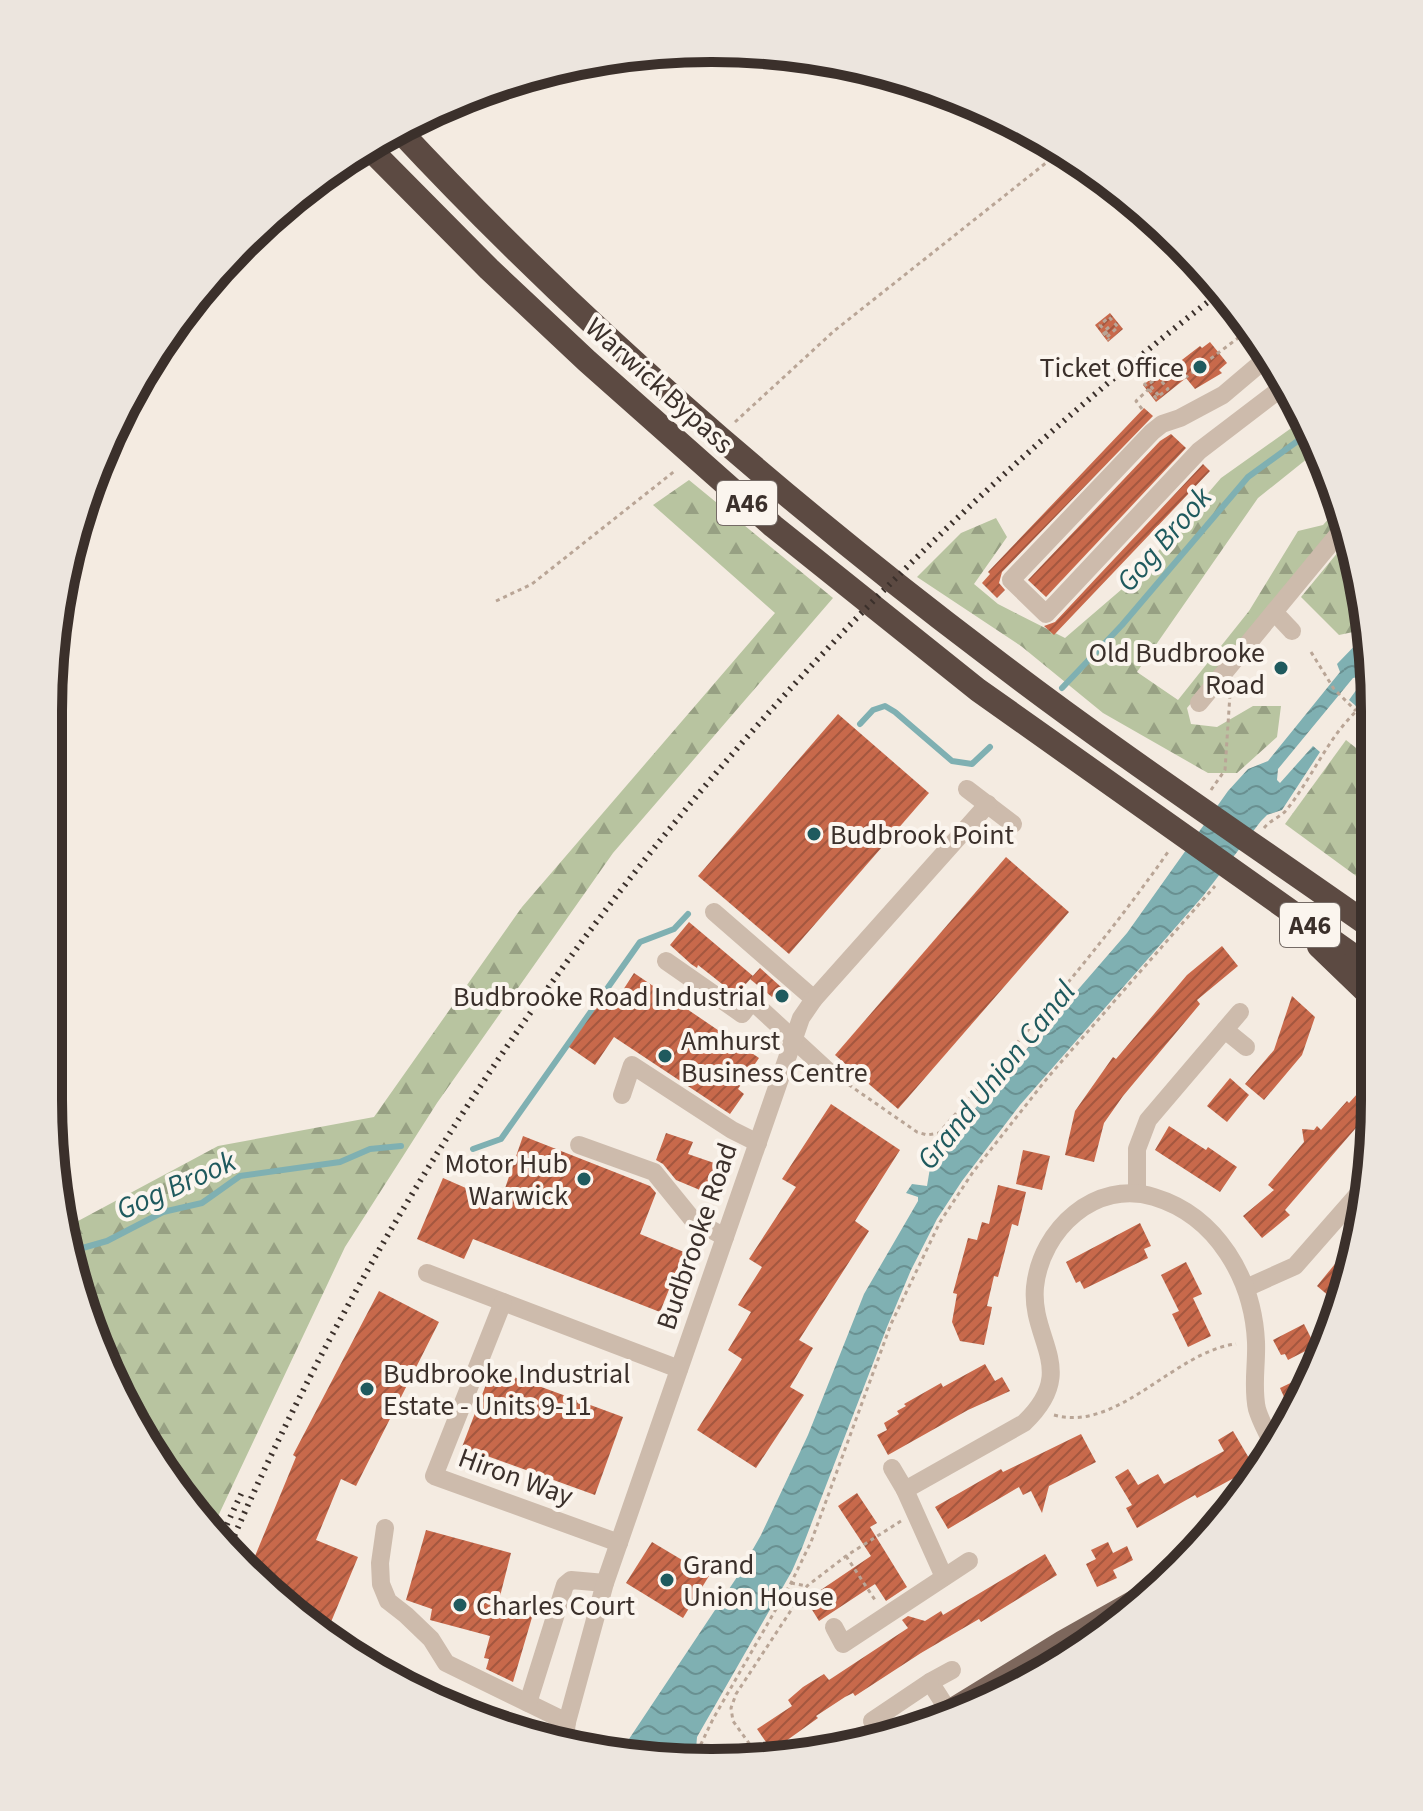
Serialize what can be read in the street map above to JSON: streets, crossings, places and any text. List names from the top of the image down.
{
  "streets": {
    "highway": ["Warwick Bypass", "A46"],
    "street": ["Budbrooke Road", "Hiron Way"]
  },
  "crossings": [
    ["Warwick Bypass", "A46"],
    ["Budbrooke Road", "Hiron Way"]
  ],
  "water": ["Gog Brook", "Grand Union Canal"],
  "places": [
    "Ticket Office",
    "Old Budbrooke Road",
    "Budbrook Point",
    "Budbrooke Road Industrial",
    "Amhurst Business Centre",
    "Motor Hub Warwick",
    "Budbrooke Industrial Estate - Units 9-11",
    "Grand Union House",
    "Charles Court"
  ]
}
